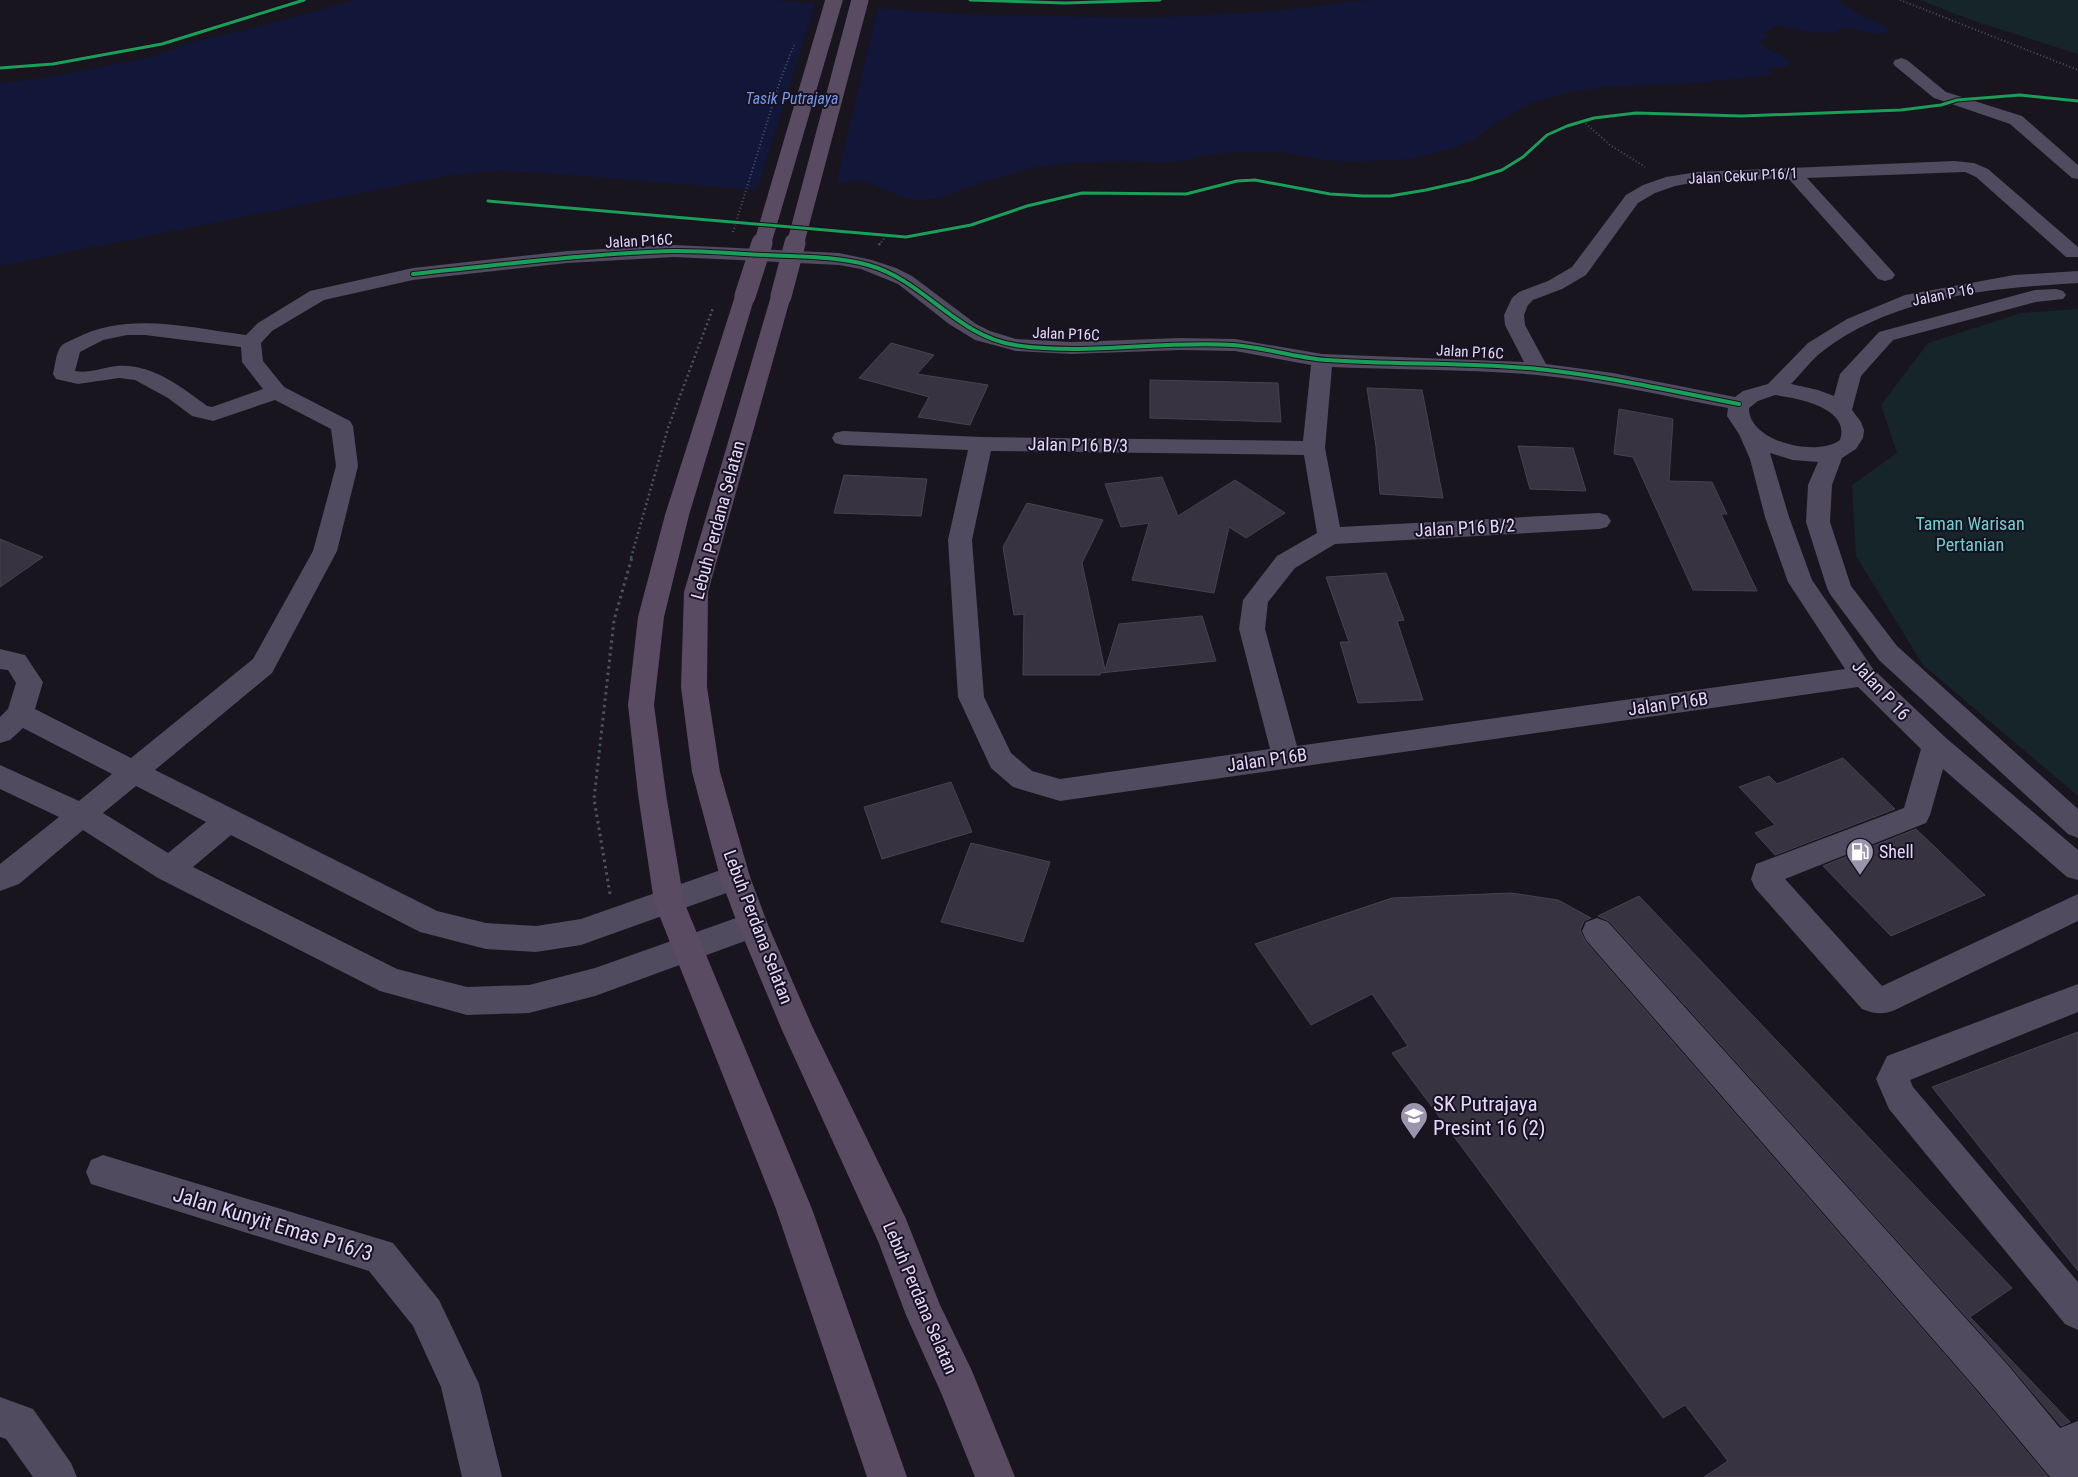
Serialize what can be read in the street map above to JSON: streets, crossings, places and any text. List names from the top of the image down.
{
  "streets": {
    "main road": ["Lebuh Perdana Selatan"],
    "street": [
      "Jalan Cekur P16/1",
      "Jalan P16C",
      "Jalan P 16",
      "Jalan P16 B/3",
      "Jalan P16 B/2",
      "Jalan P16B",
      "Jalan Kunyit Emas P16/3"
    ]
  },
  "crossings": [
    ["Jalan Cekur P16/1", "Jalan P16C"],
    ["Jalan P16C", "Jalan P 16"],
    ["Jalan P 16", "Jalan P16B"],
    ["Jalan P16 B/3", "Jalan P16B"]
  ],
  "water": ["Tasik Putrajaya"],
  "parks": ["Taman Warisan Pertanian"],
  "places": {
    "fuel station": ["Shell"],
    "school or university": ["SK Putrajaya Presint 16 (2)"]
  }
}
